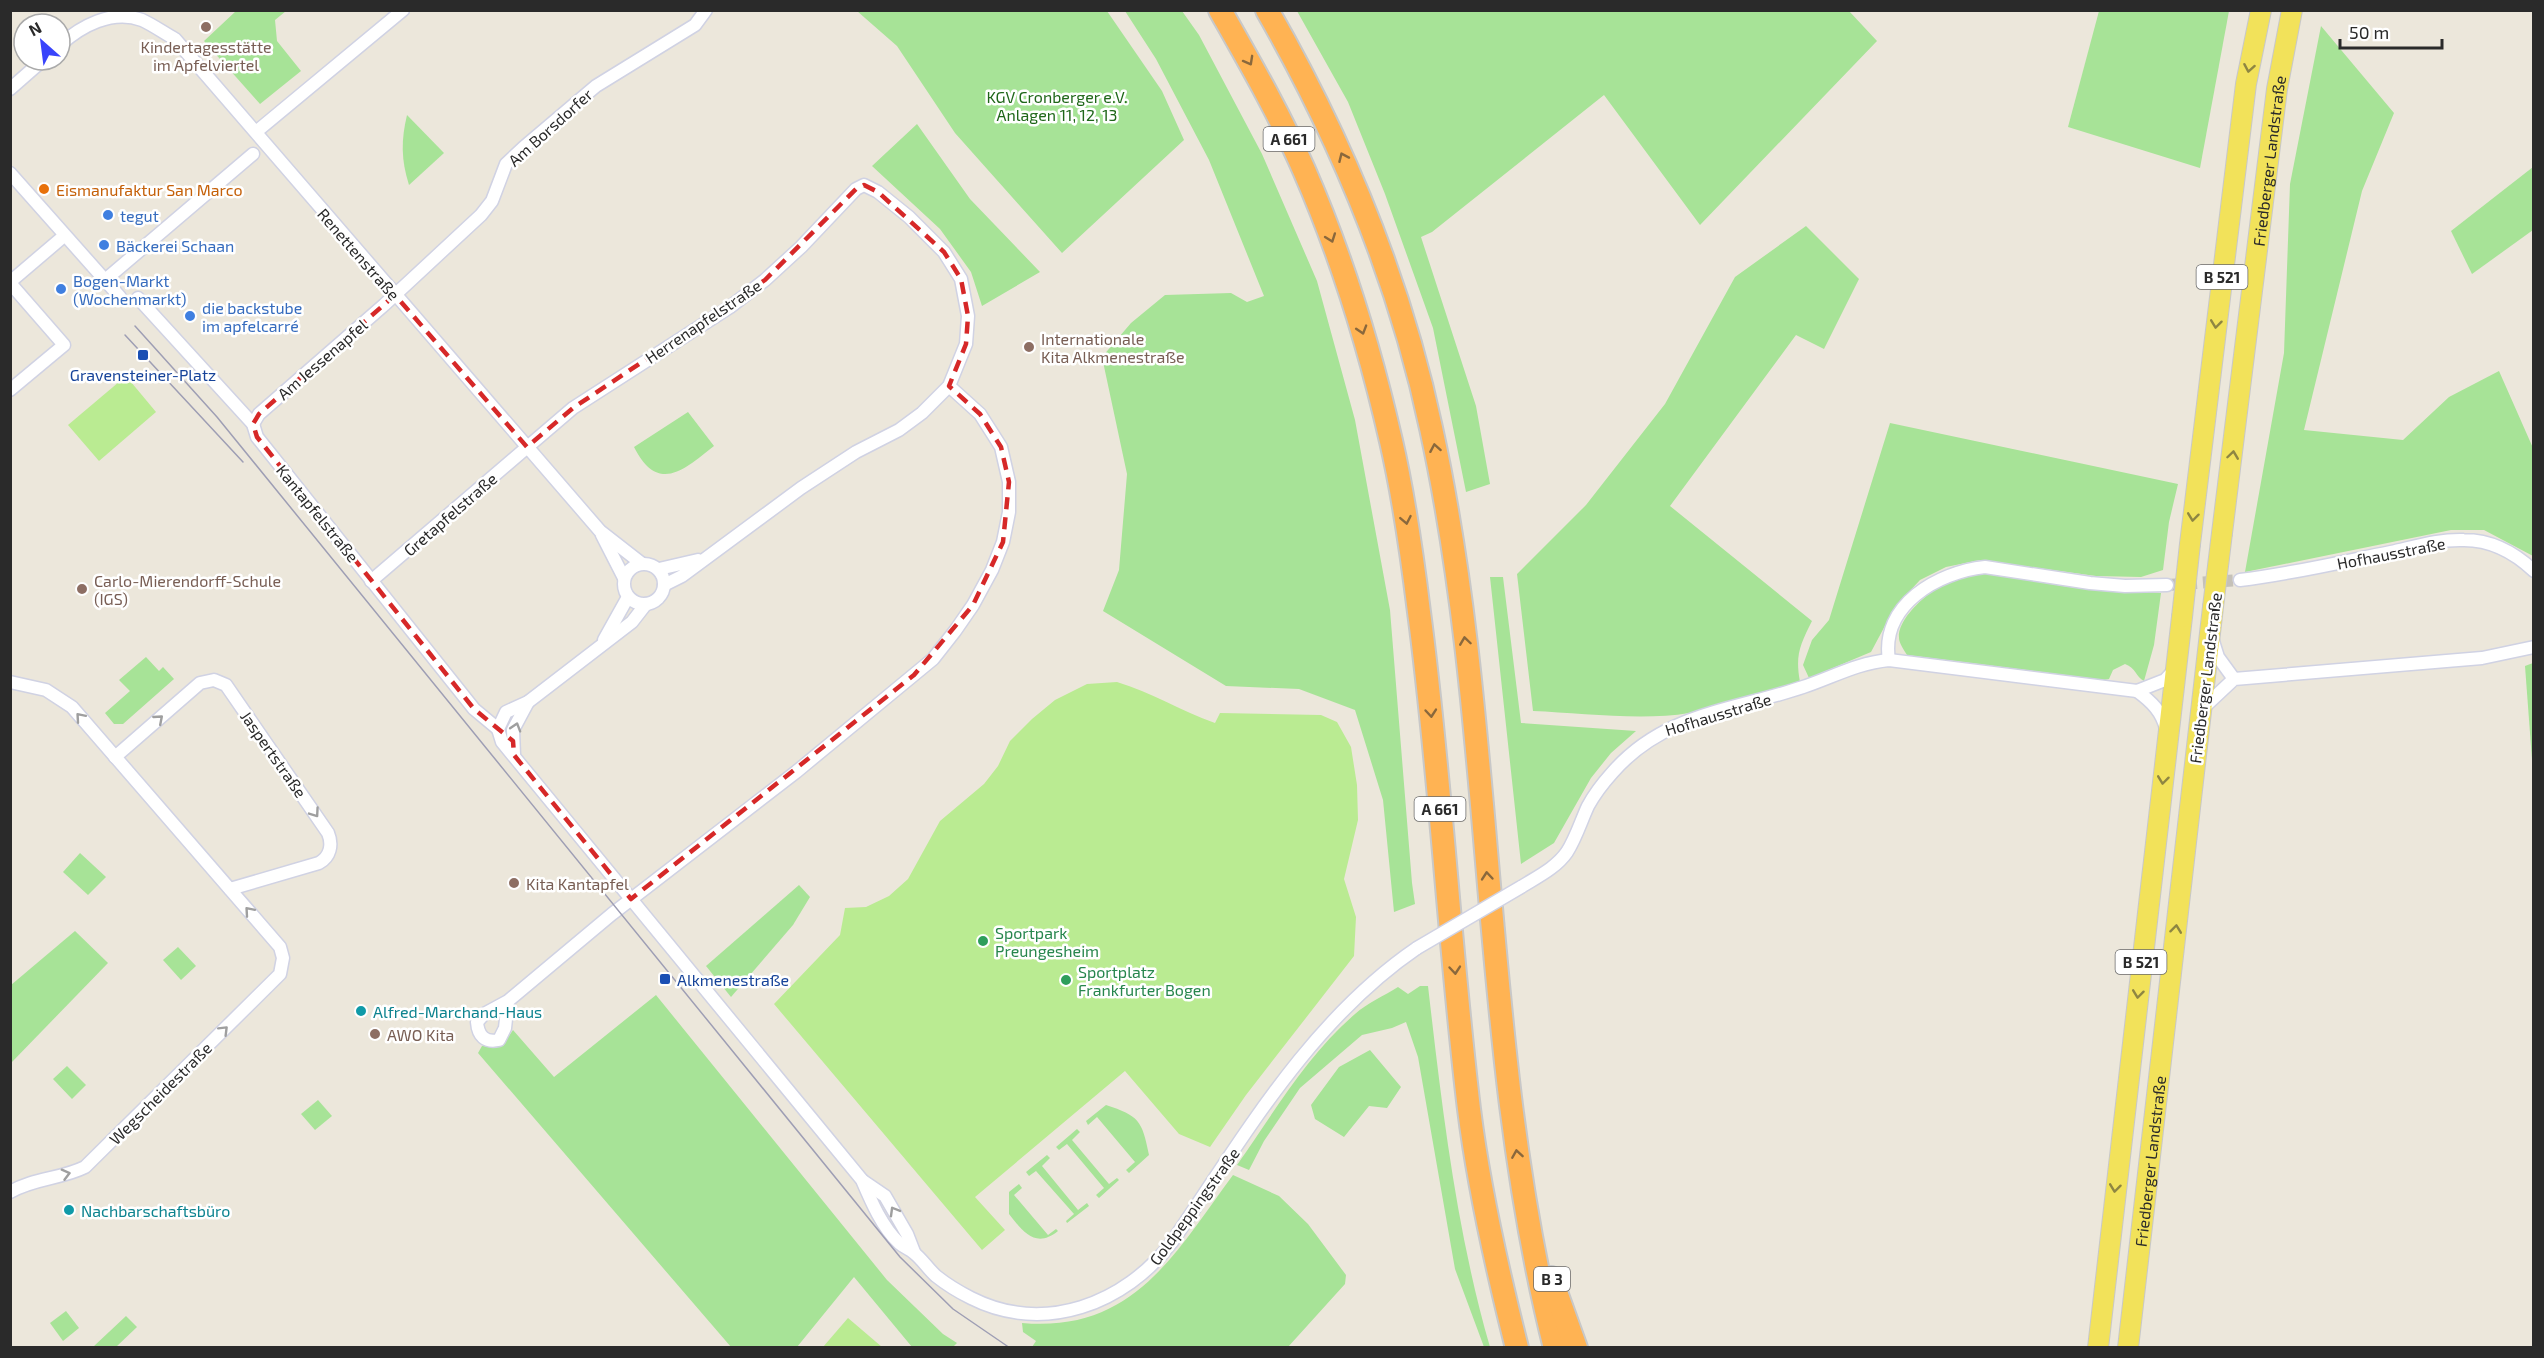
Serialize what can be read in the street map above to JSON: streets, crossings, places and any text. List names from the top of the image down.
{
  "streets": {
    "highway": ["A 661", "B 3"],
    "main road": ["Friedberger Landstraße", "B 521"],
    "street": [
      "Am Borsdorfer",
      "Renettenstraße",
      "Herrenapfelstraße",
      "Am Jessenapfel",
      "Kantapfelstraße",
      "Gretapfelstraße",
      "Hofhausstraße",
      "Jaspertstraße",
      "Wegscheidestraße",
      "Goldpeppingstraße"
    ]
  },
  "crossings": [
    ["Am Borsdorfer", "Renettenstraße"],
    ["Am Borsdorfer", "Am Jessenapfel"],
    ["A 661", "B 3"],
    ["Renettenstraße", "Herrenapfelstraße"],
    ["Renettenstraße", "Am Jessenapfel"],
    ["Renettenstraße", "Gretapfelstraße"],
    ["Herrenapfelstraße", "Gretapfelstraße"],
    ["Am Jessenapfel", "Kantapfelstraße"],
    ["Kantapfelstraße", "Gretapfelstraße"],
    ["Kantapfelstraße", "Goldpeppingstraße"],
    ["Hofhausstraße", "Goldpeppingstraße"],
    ["Jaspertstraße", "Wegscheidestraße"]
  ],
  "one_way": ["Wegscheidestraße"],
  "parks": ["KGV Cronberger e.V. Anlagen 11, 12, 13"],
  "places": {
    "other": [
      "Kindertagesstätte im Apfelviertel",
      "Eismanufaktur San Marco",
      "tegut",
      "Bäckerei Schaan",
      "Bogen-Markt (Wochenmarkt)",
      "die backstube im apfelcarré",
      "Internationale Kita Alkmenestraße",
      "Carlo-Mierendorff-Schule (IGS)",
      "Kita Kantapfel",
      "Sportpark Preungesheim",
      "Sportplatz Frankfurter Bogen",
      "Alfred-Marchand-Haus",
      "AWO Kita",
      "Nachbarschaftsbüro"
    ],
    "transit": ["Gravensteiner-Platz", "Alkmenestraße"]
  },
  "scale_bar": "50 m",
  "north": "top left"
}
